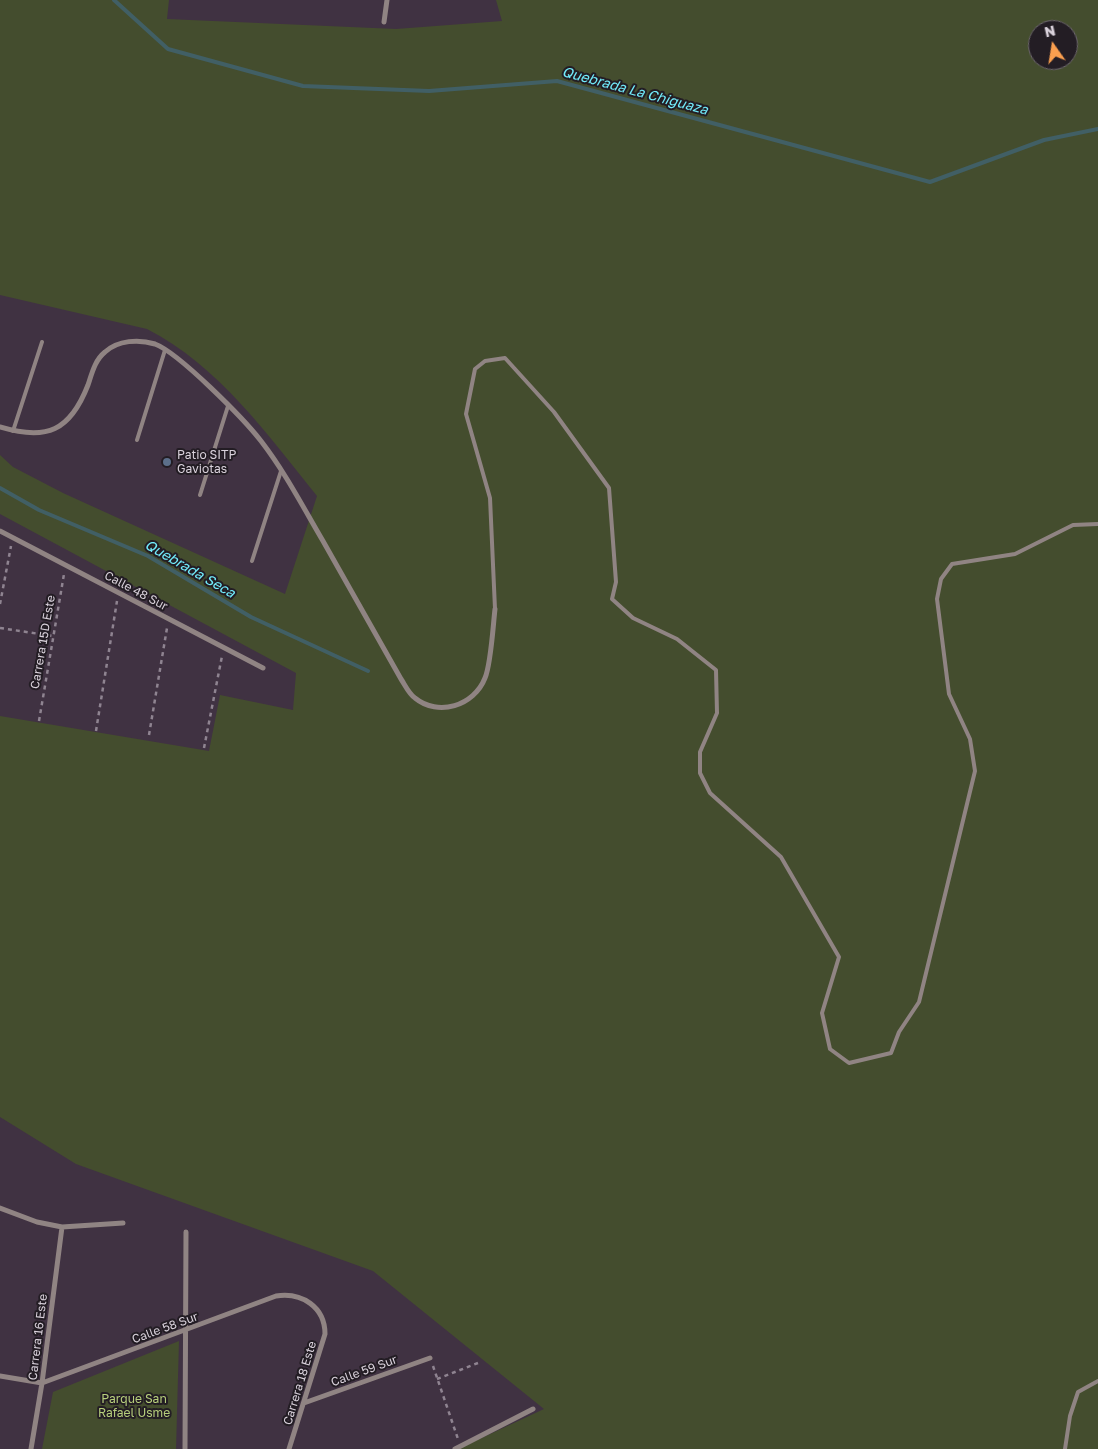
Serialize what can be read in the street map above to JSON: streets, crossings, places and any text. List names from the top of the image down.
{
  "streets": {
    "street": [
      "Calle 48 Sur",
      "Calle 58 Sur",
      "Carrera 16 Este",
      "Calle 59 Sur",
      "Carrera 18 Este"
    ],
    "path": ["Carrera 15D Este"]
  },
  "crossings": [
    ["Calle 48 Sur", "Carrera 15D Este"],
    ["Calle 58 Sur", "Carrera 16 Este"],
    ["Calle 58 Sur", "Carrera 18 Este"],
    ["Calle 59 Sur", "Carrera 18 Este"]
  ],
  "water": ["Quebrada La Chiguaza", "Quebrada Seca"],
  "parks": ["Parque San Rafael Usme"],
  "places": ["Patio SITP Gaviotas"],
  "north": "top"
}
